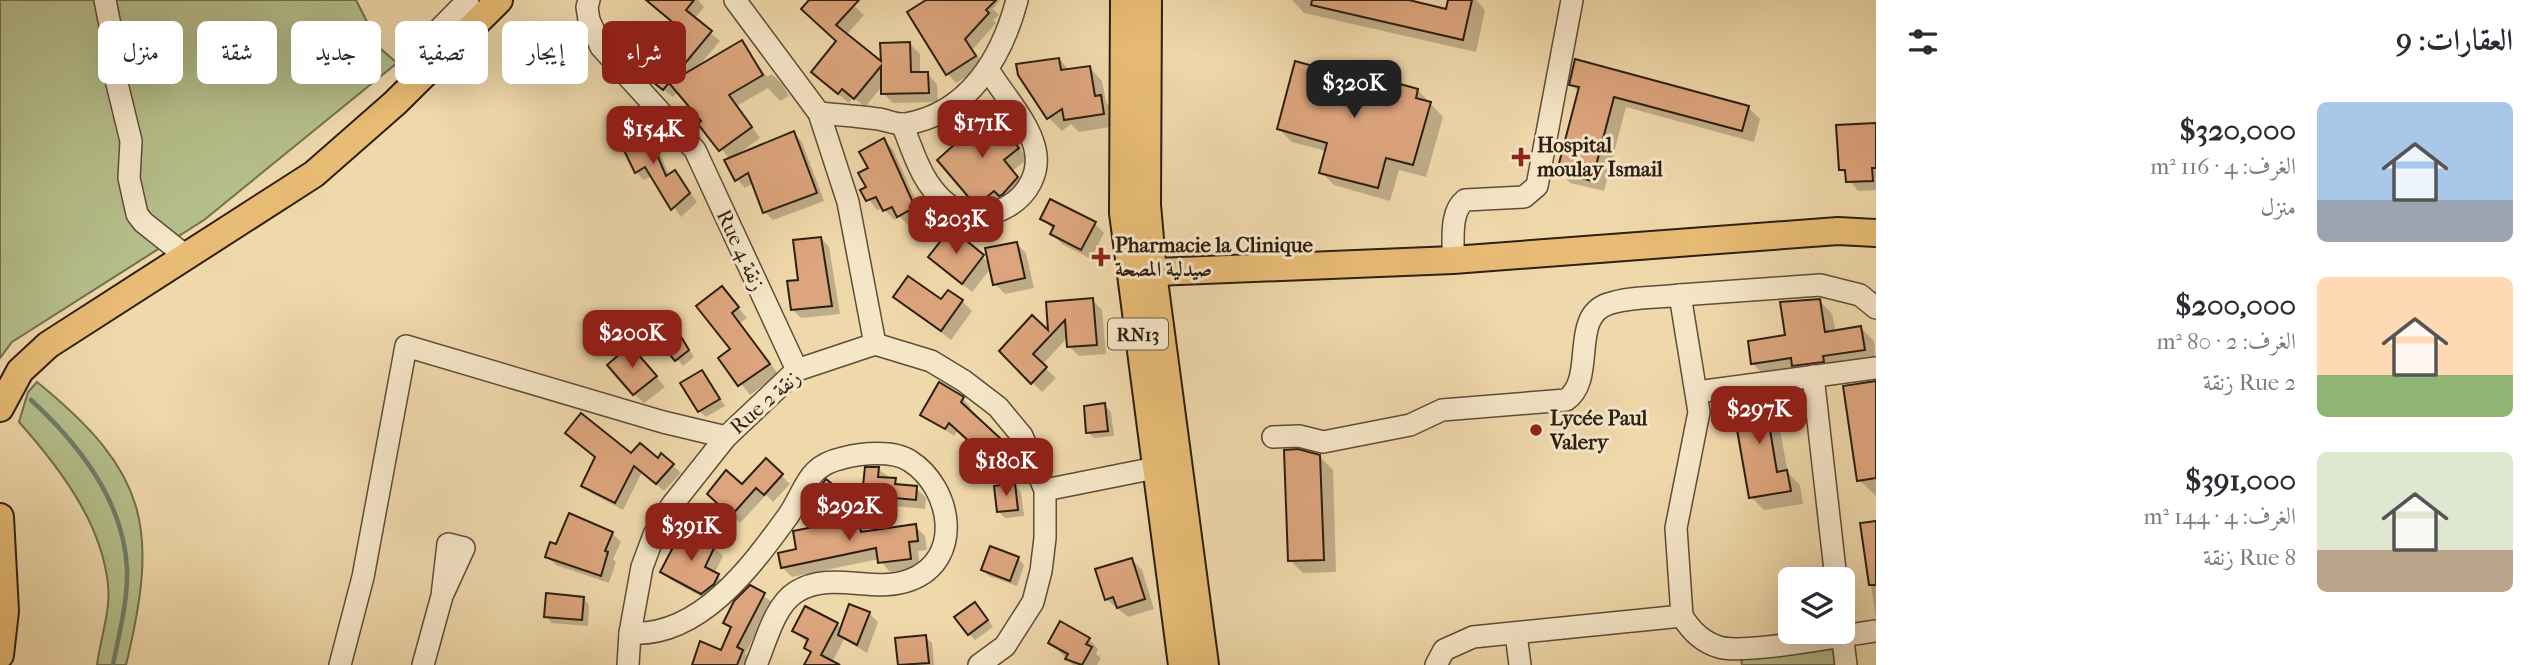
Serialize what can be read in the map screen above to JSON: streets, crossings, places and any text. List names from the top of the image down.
{
  "streets": {
    "main road": ["RN13"],
    "street": ["Rue 4 زنقة", "Rue 2 زنقة"]
  },
  "crossings": [
    ["Rue 4 زنقة", "Rue 2 زنقة"]
  ],
  "places": {
    "health": ["Hospital moulay Ismail", "Pharmacie la Clinique صيدلية المصحة"],
    "other": ["Lycée Paul Valery"]
  },
  "page": {
    "heading": "العقارات: 9",
    "chip": [
      "شراء",
      "إيجار",
      "تصفية",
      "جديد",
      "شقة",
      "منزل"
    ],
    "price": [
      "$320K",
      "$171K",
      "$154K",
      "$203K",
      "$200K",
      "$297K",
      "$180K",
      "$292K",
      "$391K"
    ],
    "list": [
      {
        "name": "$320,000",
        "note": "الغرف: 4 · 116 m² · منزل"
      },
      {
        "name": "$200,000",
        "note": "الغرف: 2 · 80 m² · Rue 2 زنقة"
      },
      {
        "name": "$391,000",
        "note": "الغرف: 4 · 144 m² · Rue 8 زنقة"
      }
    ]
  }
}
